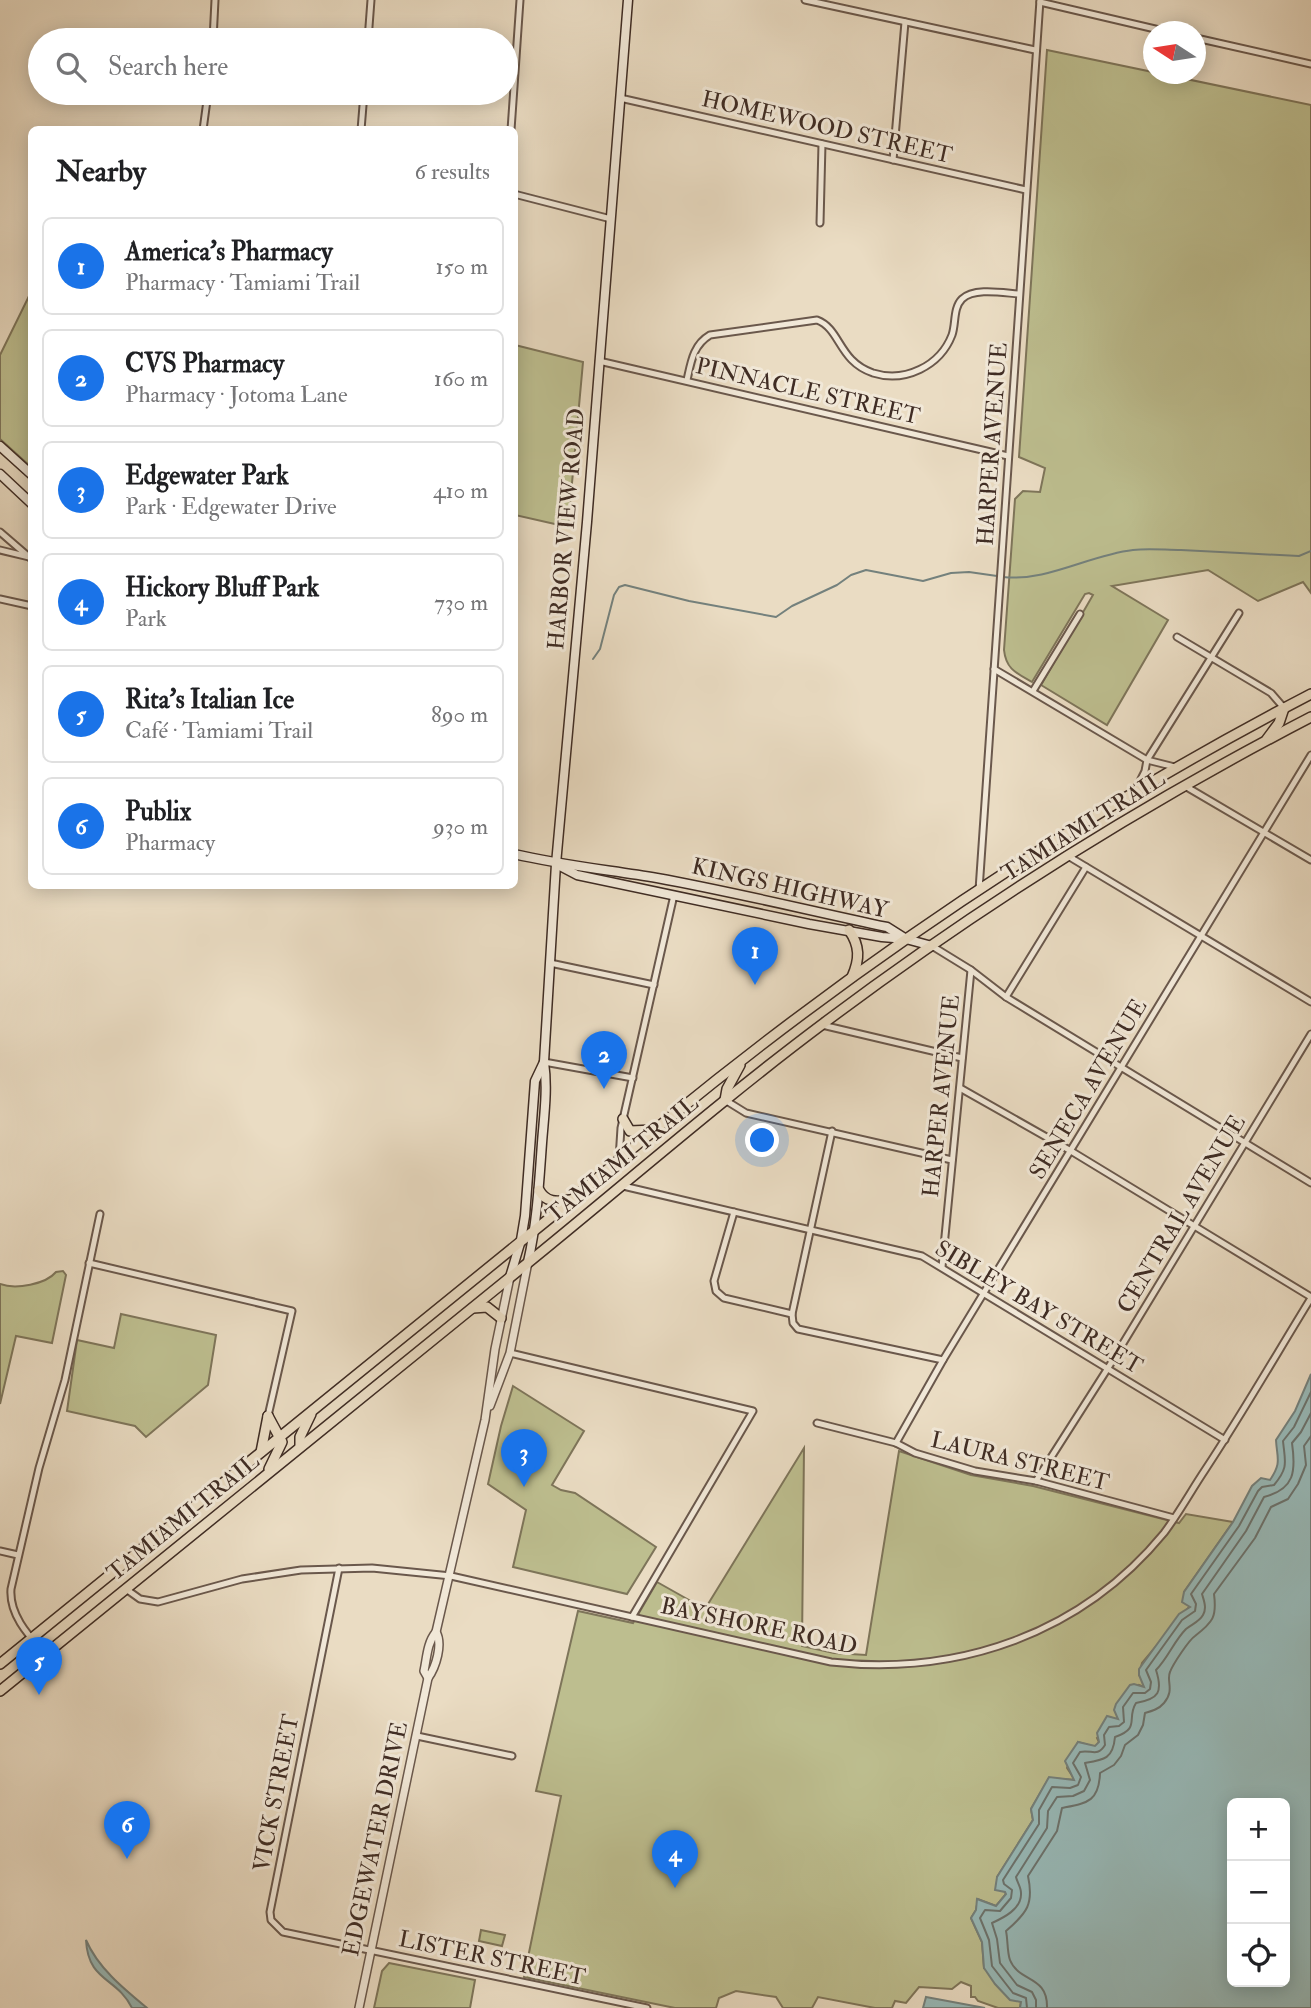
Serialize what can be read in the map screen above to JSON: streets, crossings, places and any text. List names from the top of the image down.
{
  "streets": {
    "main road": ["HARBOR VIEW ROAD", "TAMIAMI TRAIL", "KINGS HIGHWAY"],
    "street": [
      "HOMEWOOD STREET",
      "PINNACLE STREET",
      "HARPER AVENUE",
      "SENECA AVENUE",
      "CENTRAL AVENUE",
      "SIBLEY BAY STREET",
      "LAURA STREET",
      "BAYSHORE ROAD",
      "VICK STREET",
      "EDGEWATER DRIVE",
      "LISTER STREET"
    ]
  },
  "crossings": [
    ["HOMEWOOD STREET", "HARPER AVENUE"],
    ["HOMEWOOD STREET", "HARBOR VIEW ROAD"],
    ["PINNACLE STREET", "HARPER AVENUE"],
    ["PINNACLE STREET", "HARBOR VIEW ROAD"],
    ["HARPER AVENUE", "TAMIAMI TRAIL"],
    ["HARPER AVENUE", "SIBLEY BAY STREET"],
    ["HARBOR VIEW ROAD", "TAMIAMI TRAIL"],
    ["HARBOR VIEW ROAD", "KINGS HIGHWAY"],
    ["HARBOR VIEW ROAD", "EDGEWATER DRIVE"],
    ["TAMIAMI TRAIL", "KINGS HIGHWAY"],
    ["TAMIAMI TRAIL", "SIBLEY BAY STREET"],
    ["TAMIAMI TRAIL", "BAYSHORE ROAD"],
    ["TAMIAMI TRAIL", "EDGEWATER DRIVE"],
    ["SENECA AVENUE", "SIBLEY BAY STREET"],
    ["SENECA AVENUE", "LAURA STREET"],
    ["CENTRAL AVENUE", "SIBLEY BAY STREET"],
    ["CENTRAL AVENUE", "LAURA STREET"],
    ["SIBLEY BAY STREET", "BAYSHORE ROAD"],
    ["LAURA STREET", "BAYSHORE ROAD"],
    ["BAYSHORE ROAD", "VICK STREET"],
    ["BAYSHORE ROAD", "EDGEWATER DRIVE"],
    ["VICK STREET", "EDGEWATER DRIVE"],
    ["VICK STREET", "LISTER STREET"],
    ["EDGEWATER DRIVE", "LISTER STREET"]
  ],
  "north": "left",
  "page": {
    "search": "Search here",
    "heading": ["Nearby", "6 results"],
    "list": [
      {
        "mark": "1",
        "name": "America's Pharmacy",
        "note": "Pharmacy · Tamiami Trail",
        "value": "150 m"
      },
      {
        "mark": "2",
        "name": "CVS Pharmacy",
        "note": "Pharmacy · Jotoma Lane",
        "value": "160 m"
      },
      {
        "mark": "3",
        "name": "Edgewater Park",
        "note": "Park · Edgewater Drive",
        "value": "410 m"
      },
      {
        "mark": "4",
        "name": "Hickory Bluff Park",
        "note": "Park",
        "value": "730 m"
      },
      {
        "mark": "5",
        "name": "Rita's Italian Ice",
        "note": "Café · Tamiami Trail",
        "value": "890 m"
      },
      {
        "mark": "6",
        "name": "Publix",
        "note": "Pharmacy",
        "value": "930 m"
      }
    ],
    "pins": [
      "1",
      "2",
      "3",
      "5",
      "6",
      "4"
    ],
    "map_buttons": ["+", "−"]
  }
}
